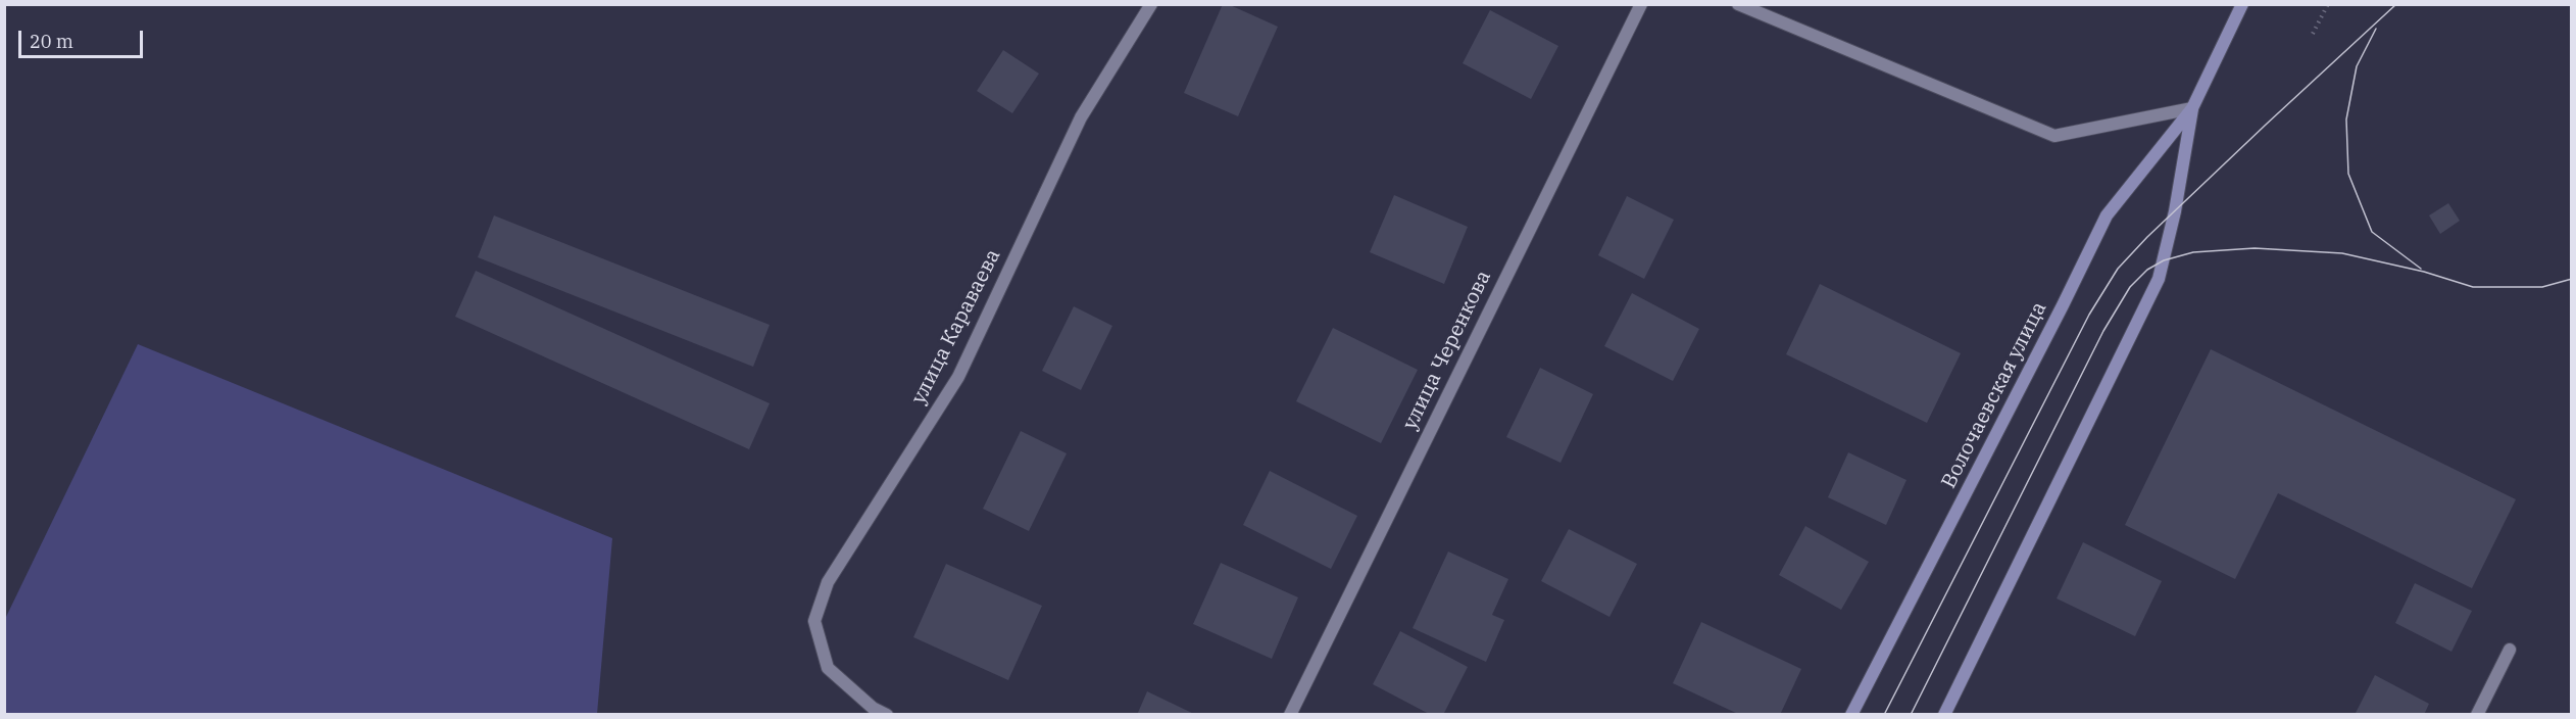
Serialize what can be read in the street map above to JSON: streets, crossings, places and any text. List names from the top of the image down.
{
  "streets": {
    "main road": ["Волочаевская улица"],
    "street": ["улица Караваева", "улица Черенкова"]
  },
  "scale_bar": "20 m"
}
